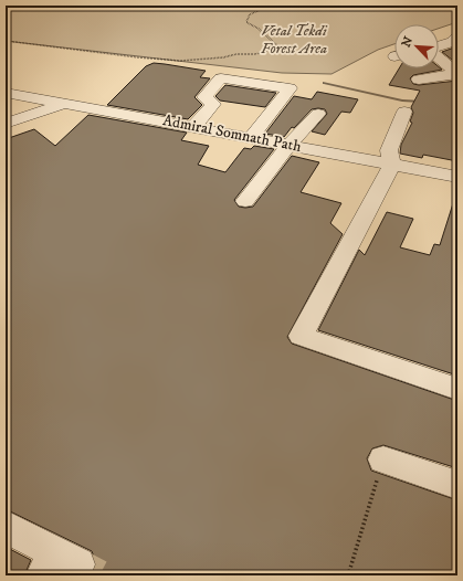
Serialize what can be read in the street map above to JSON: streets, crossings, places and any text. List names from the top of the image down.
{
  "streets": {
    "street": ["Admiral Somnath Path"]
  },
  "parks": ["Vetal Tekdi Forest Area"],
  "north": "top left"
}
